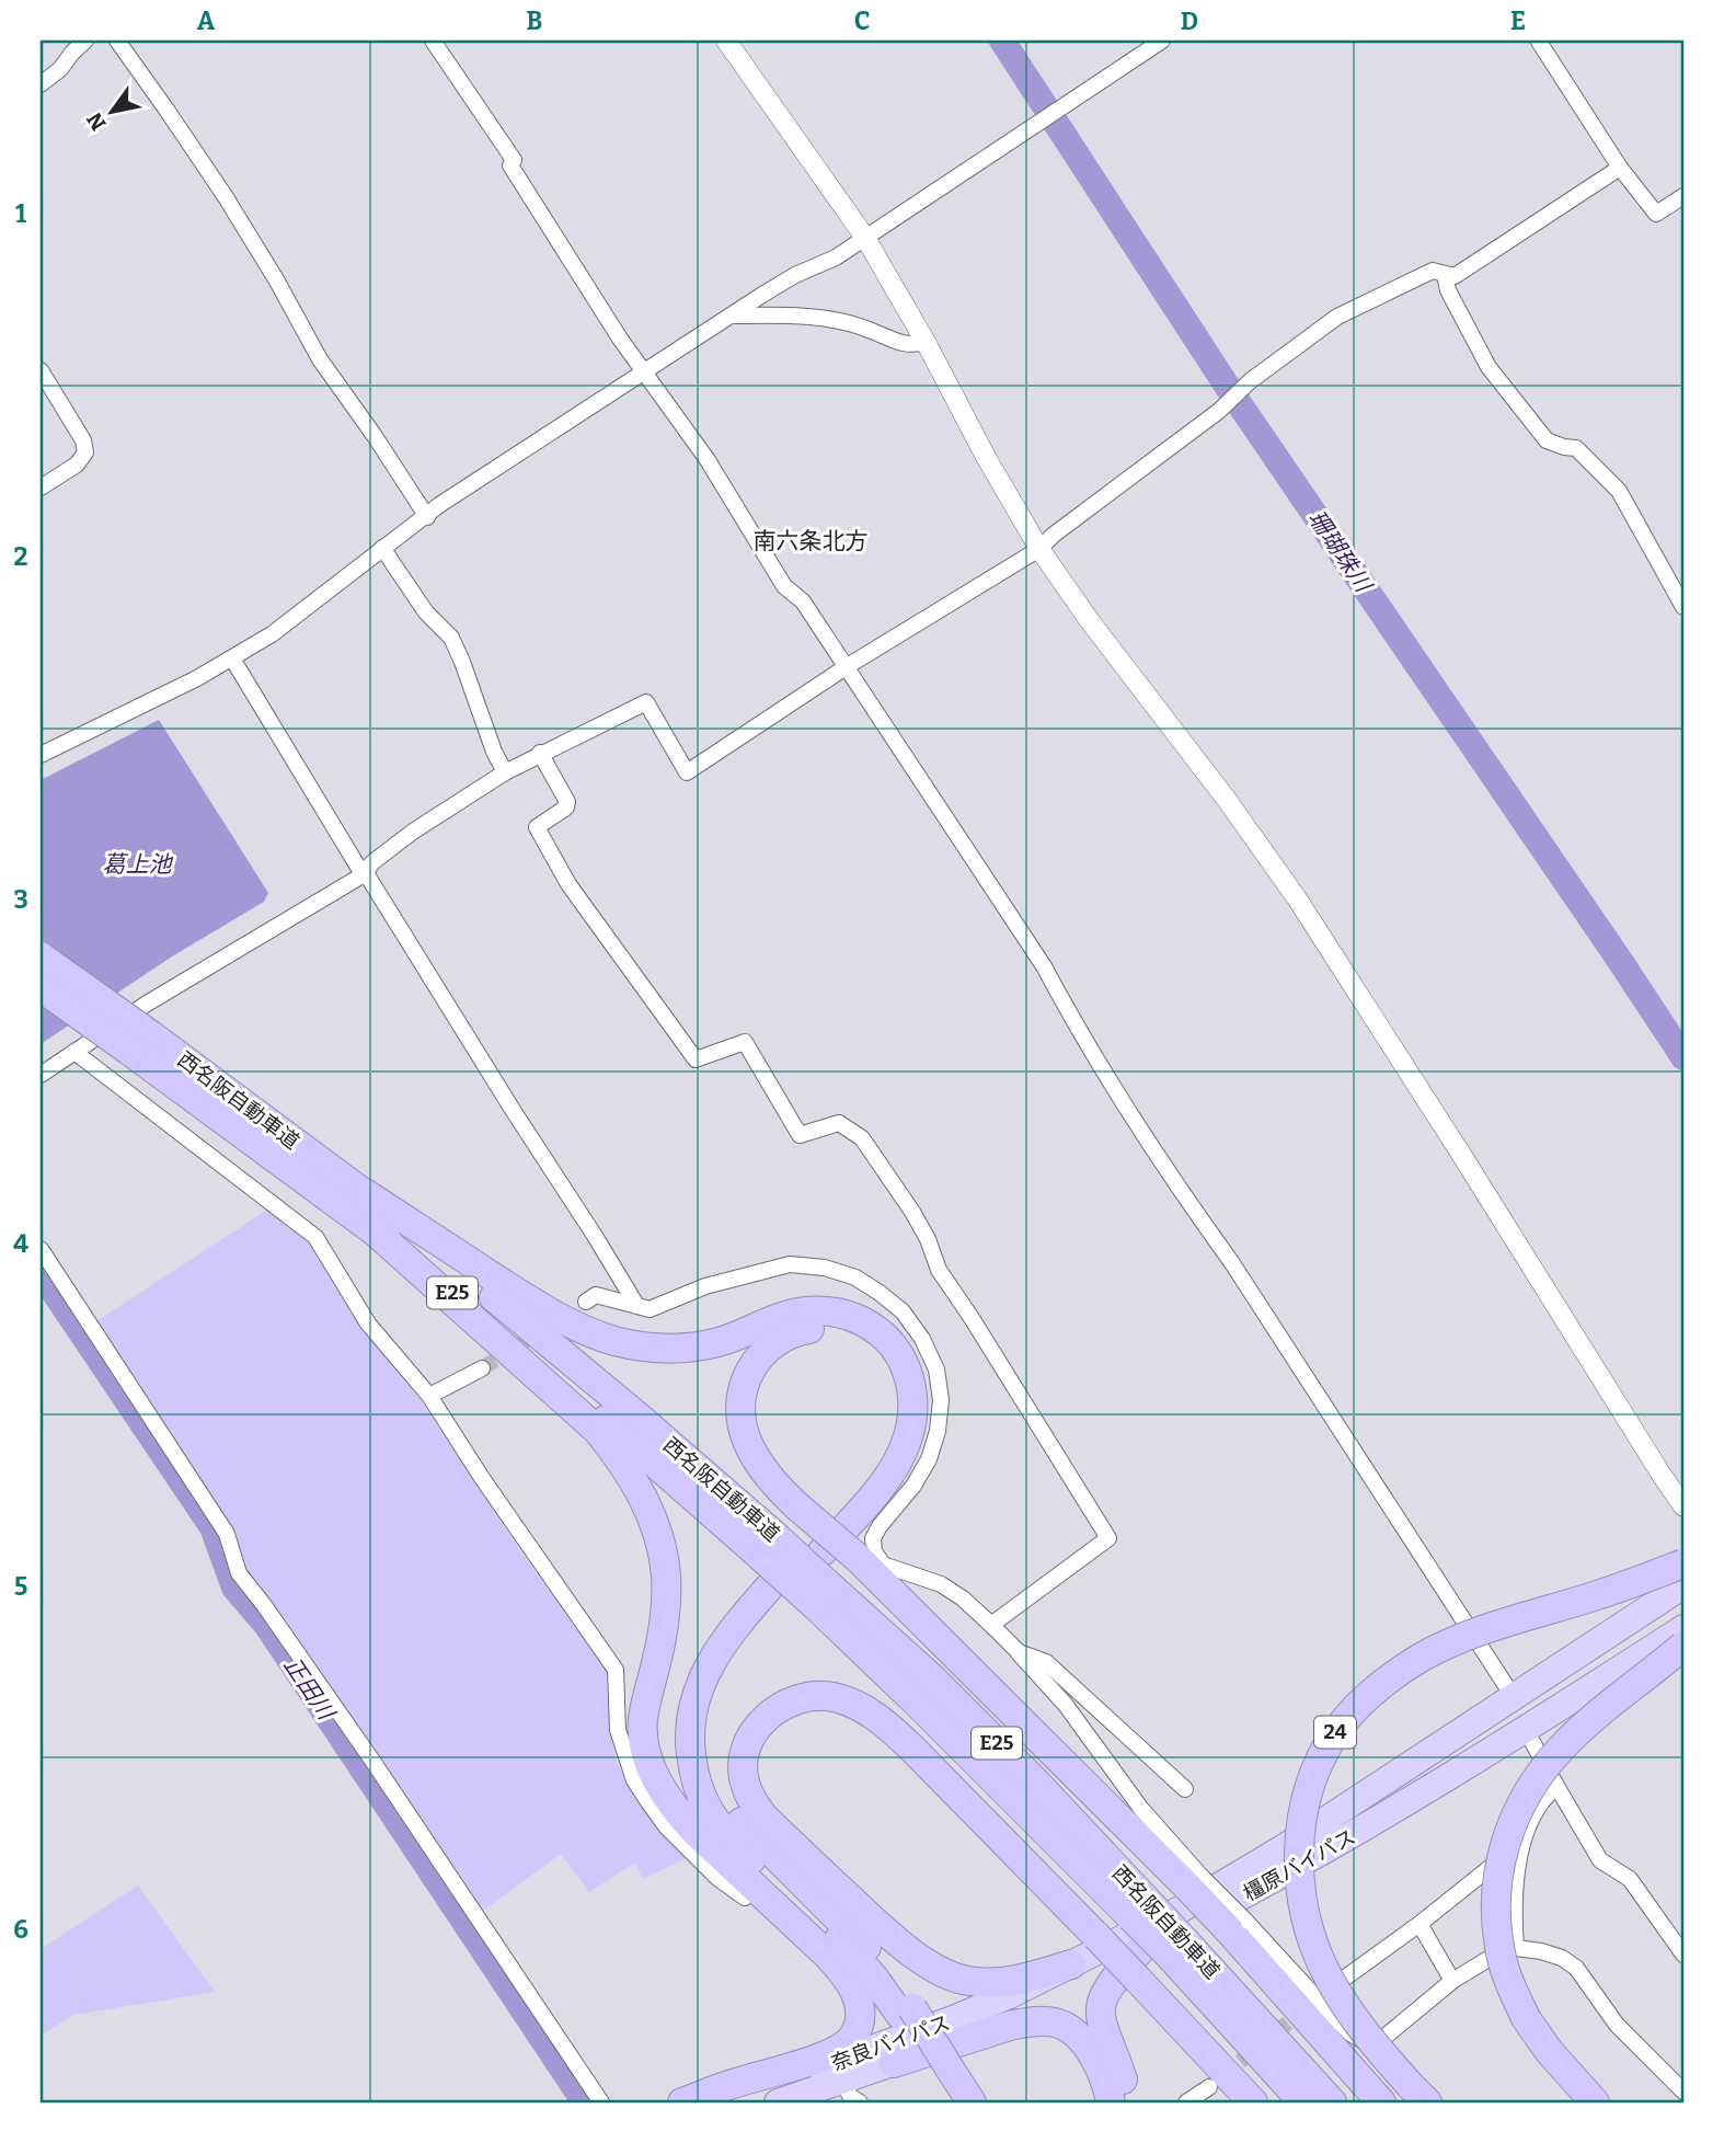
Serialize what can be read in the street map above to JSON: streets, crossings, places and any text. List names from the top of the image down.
{
  "streets": {
    "highway": [
      "西名阪自動車道",
      "E25",
      "24",
      "橿原バイパス",
      "奈良バイパス"
    ]
  },
  "crossings": [
    ["西名阪自動車道", "橿原バイパス"],
    ["橿原バイパス", "奈良バイパス"]
  ],
  "districts": ["南六条北方"],
  "water": ["珊瑚珠川", "葛上池", "正田川"],
  "north": "bottom left",
  "grid": {
    "columns": [
      "A",
      "B",
      "C",
      "D",
      "E"
    ],
    "rows": [
      "1",
      "2",
      "3",
      "4",
      "5",
      "6"
    ]
  }
}
